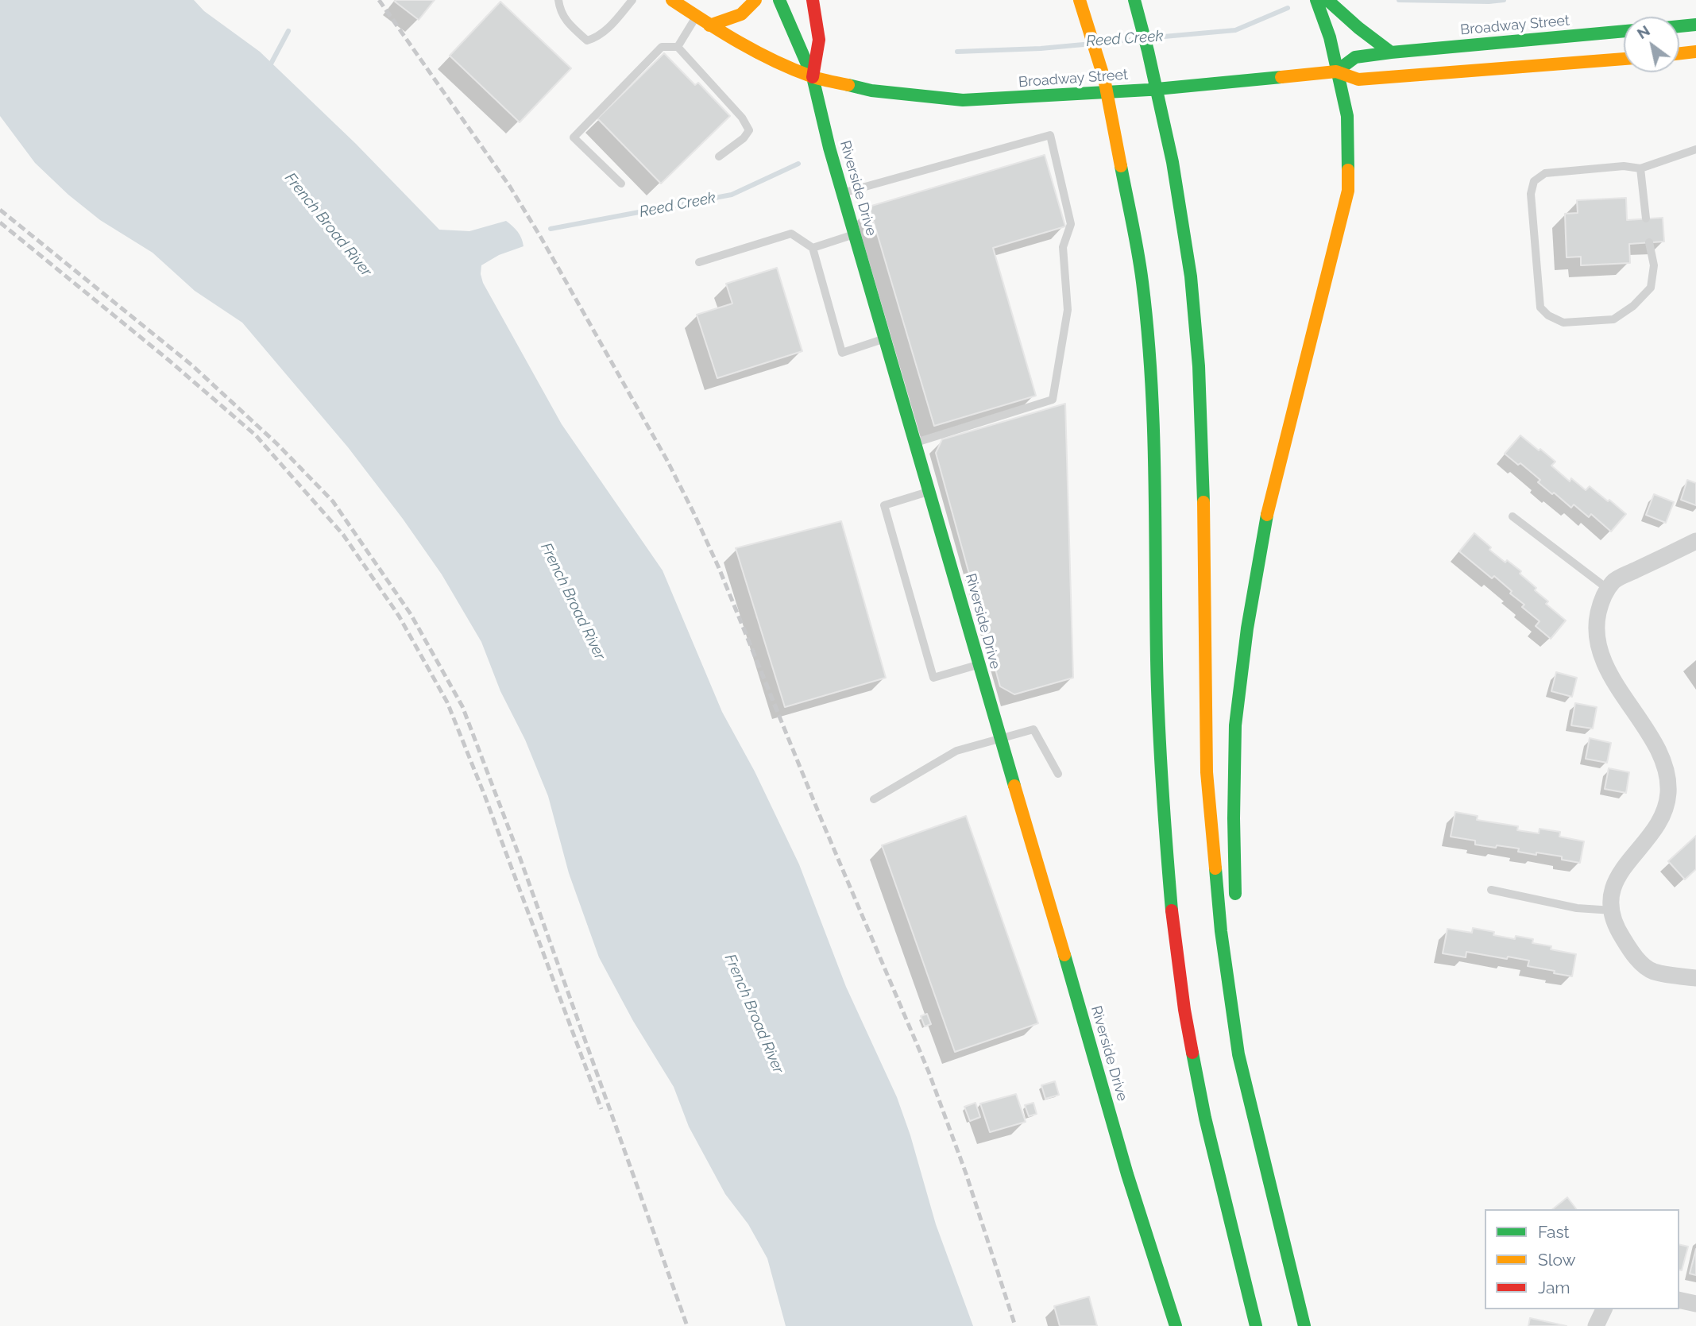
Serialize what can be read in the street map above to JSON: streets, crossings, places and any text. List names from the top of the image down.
{
  "streets": {
    "main road": ["Broadway Street", "Riverside Drive"]
  },
  "crossings": [
    ["Broadway Street", "Riverside Drive"]
  ],
  "water": ["Reed Creek", "French Broad River"],
  "legend": ["Fast", "Slow", "Jam"],
  "north": "top left"
}
